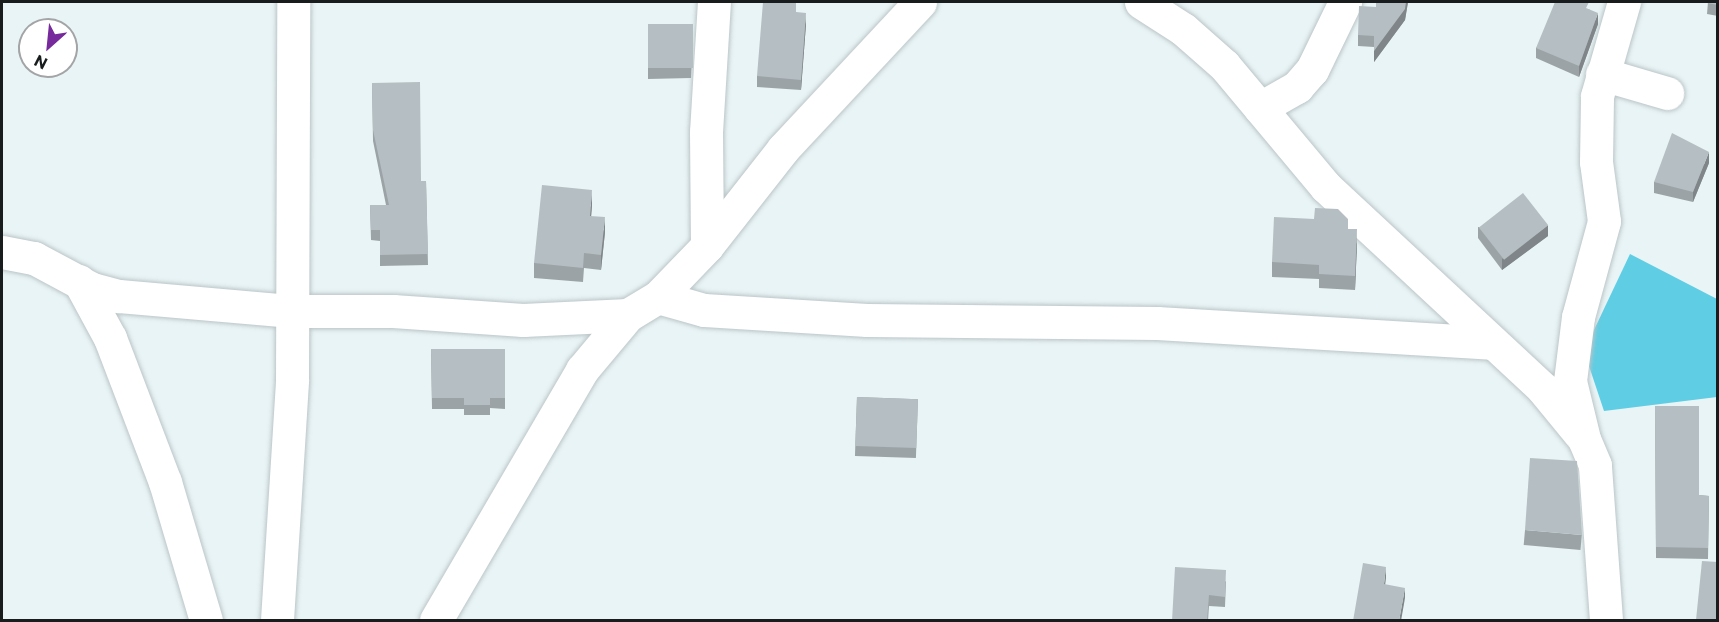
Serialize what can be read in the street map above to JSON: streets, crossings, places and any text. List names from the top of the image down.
{
  "north": "bottom left"
}
